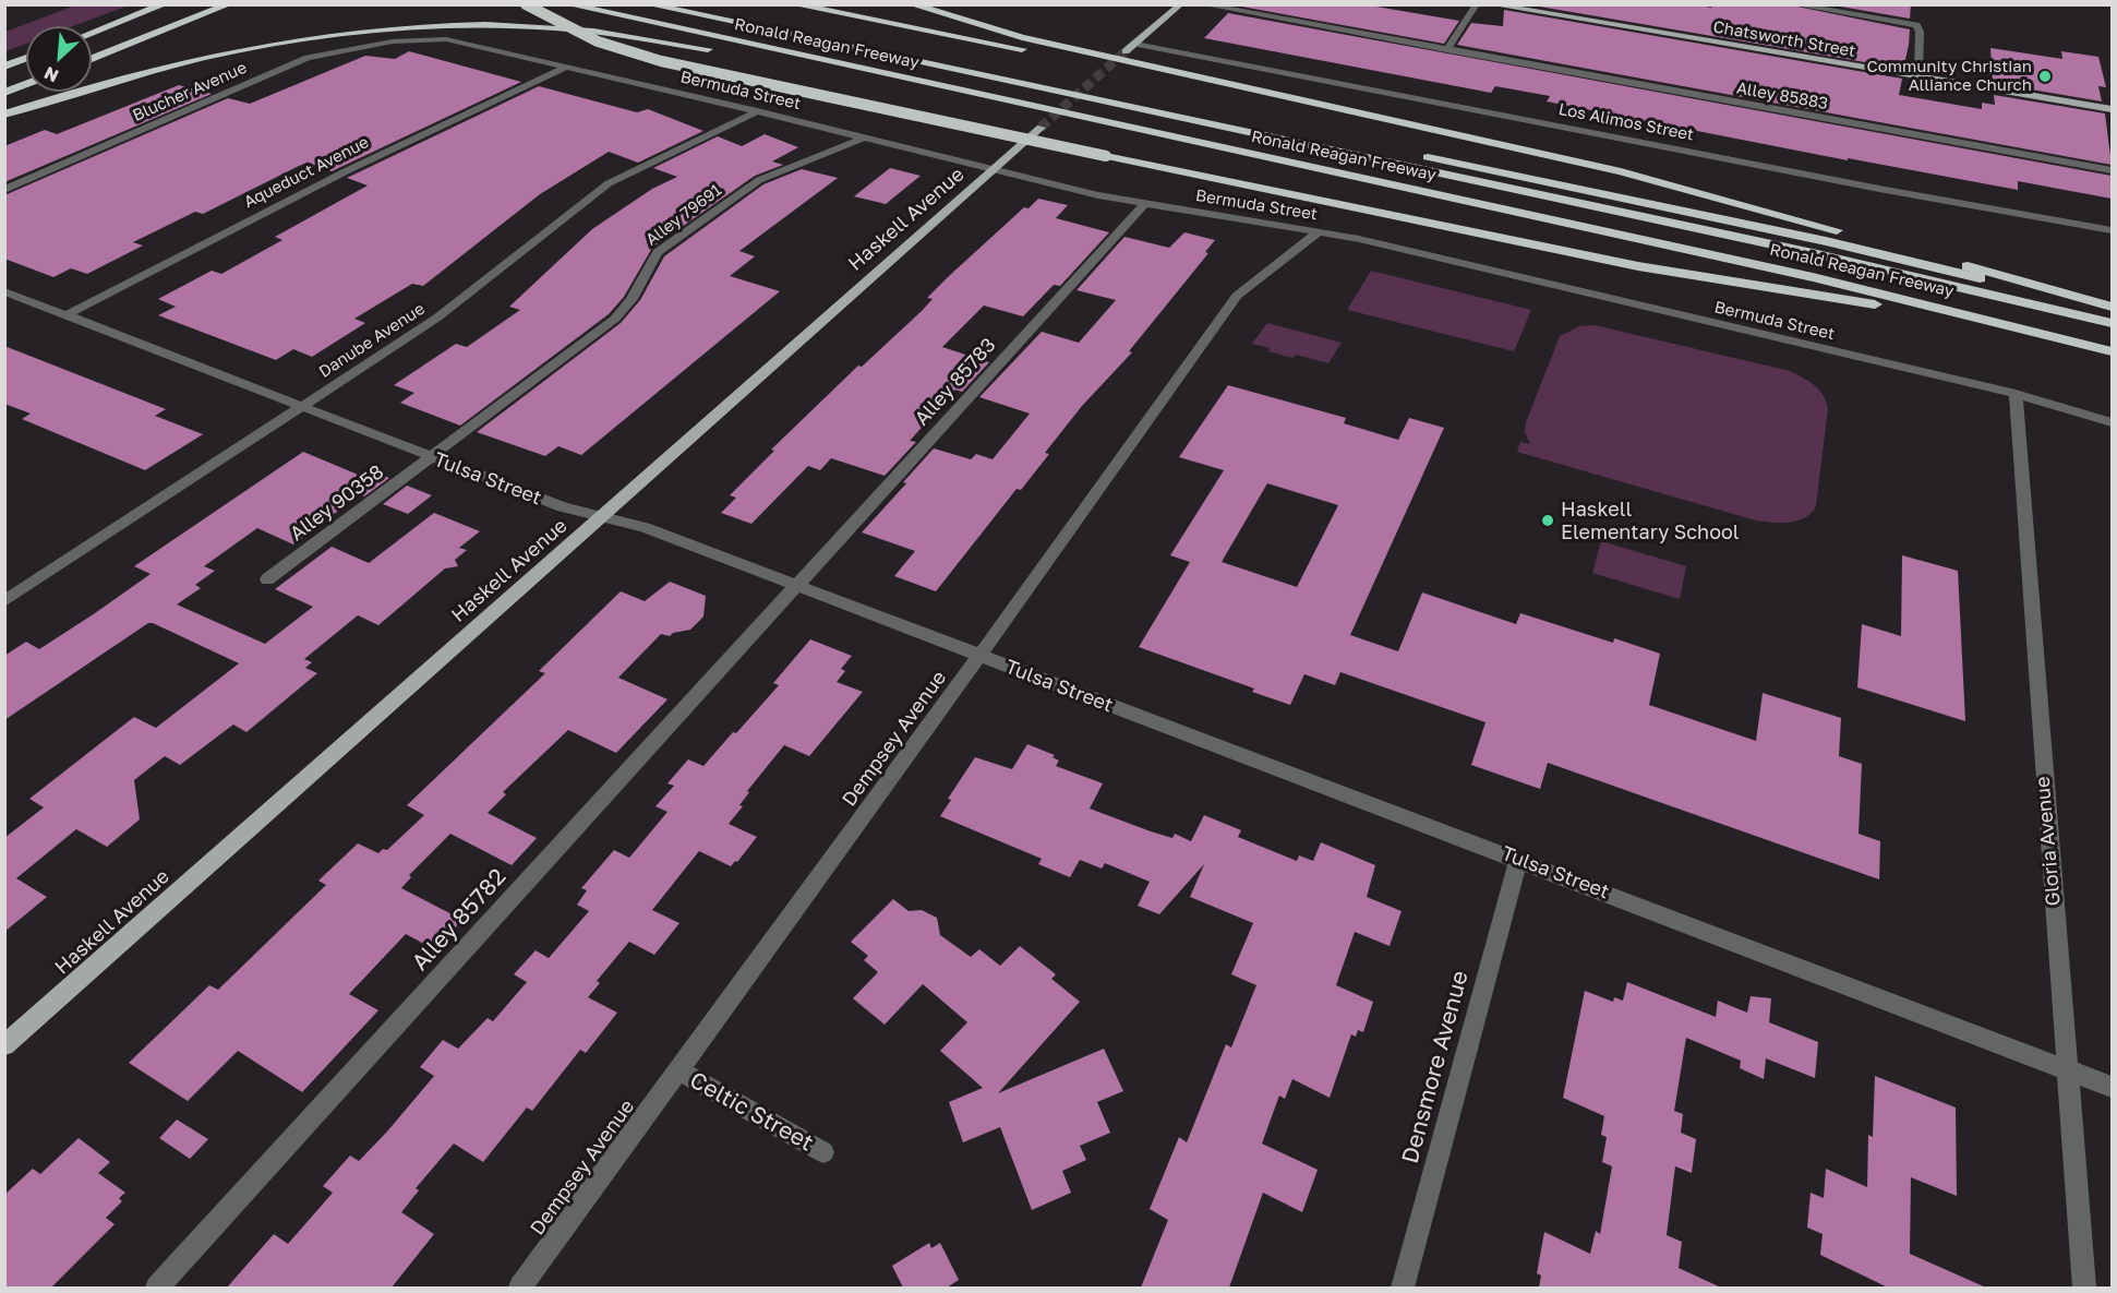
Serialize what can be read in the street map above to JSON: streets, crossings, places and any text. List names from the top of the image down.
{
  "streets": {
    "highway": ["Ronald Reagan Freeway"],
    "main road": ["Chatsworth Street", "Haskell Avenue"],
    "street": [
      "Bermuda Street",
      "Blucher Avenue",
      "Alley 85883",
      "Los Alimos Street",
      "Aqueduct Avenue",
      "Alley 79691",
      "Danube Avenue",
      "Alley 85783",
      "Tulsa Street",
      "Alley 90358",
      "Dempsey Avenue",
      "Gloria Avenue",
      "Alley 85782",
      "Densmore Avenue",
      "Celtic Street"
    ]
  },
  "crossings": [
    ["Bermuda Street", "Blucher Avenue"],
    ["Bermuda Street", "Aqueduct Avenue"],
    ["Bermuda Street", "Alley 79691"],
    ["Bermuda Street", "Haskell Avenue"],
    ["Bermuda Street", "Danube Avenue"],
    ["Bermuda Street", "Alley 85783"],
    ["Bermuda Street", "Dempsey Avenue"],
    ["Bermuda Street", "Gloria Avenue"],
    ["Aqueduct Avenue", "Tulsa Street"],
    ["Alley 79691", "Tulsa Street"],
    ["Alley 79691", "Alley 90358"],
    ["Haskell Avenue", "Tulsa Street"],
    ["Danube Avenue", "Tulsa Street"],
    ["Alley 85783", "Tulsa Street"],
    ["Alley 85783", "Alley 85782"],
    ["Tulsa Street", "Alley 90358"],
    ["Tulsa Street", "Dempsey Avenue"],
    ["Tulsa Street", "Gloria Avenue"],
    ["Tulsa Street", "Alley 85782"],
    ["Tulsa Street", "Densmore Avenue"],
    ["Dempsey Avenue", "Celtic Street"]
  ],
  "places": ["Community Christian Alliance Church", "Haskell Elementary School"],
  "north": "bottom left"
}
